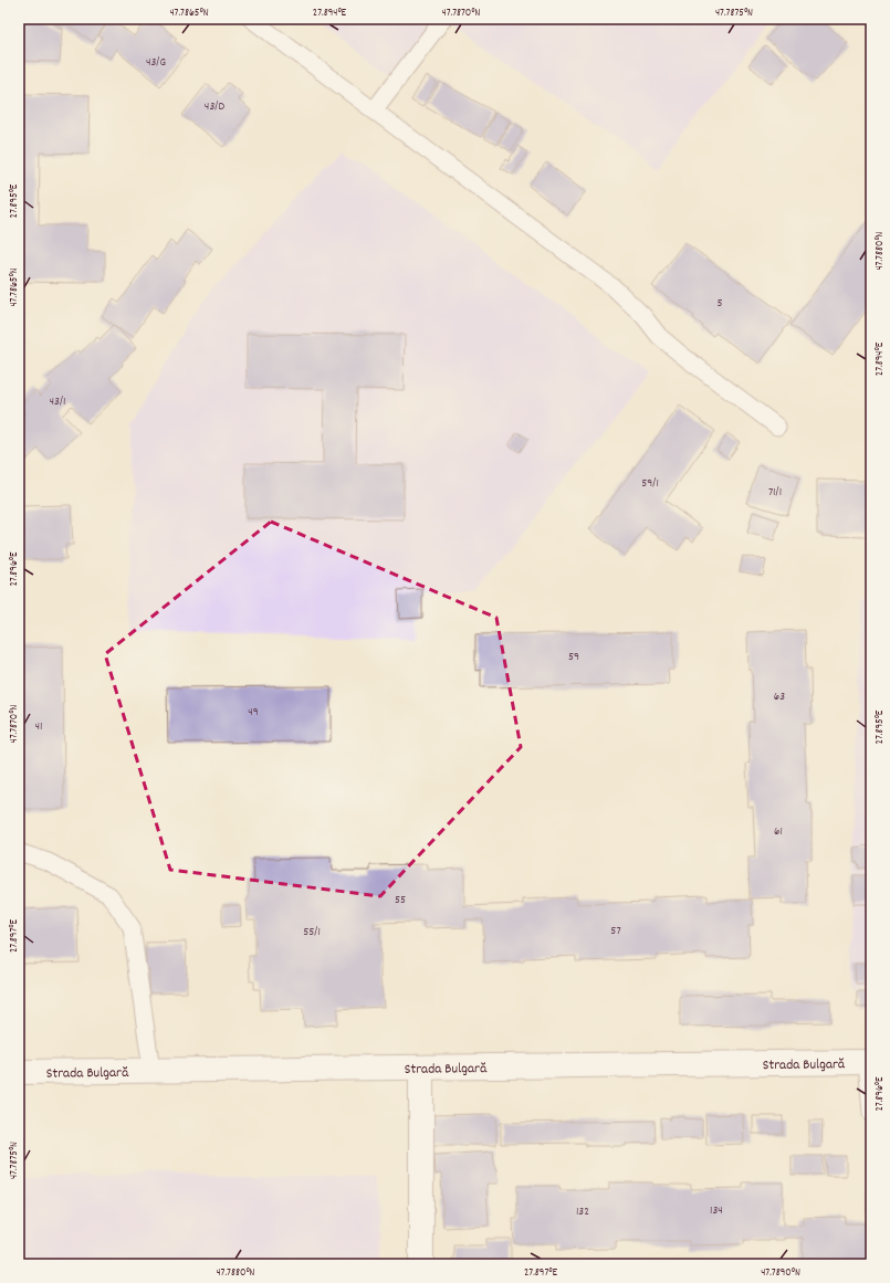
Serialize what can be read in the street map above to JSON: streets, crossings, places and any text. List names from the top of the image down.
{
  "streets": {
    "street": ["Strada Bulgară"]
  },
  "house_numbers": [
    "43/G",
    "43/D",
    "5",
    "43/1",
    "59/1",
    "71/1",
    "59",
    "63",
    "49",
    "41",
    "61",
    "55",
    "57",
    "55/1",
    "134",
    "132"
  ],
  "coordinates": [
    "47.7865°N",
    "27.894°E",
    "47.7870°N",
    "47.7875°N",
    "27.895°E",
    "47.7880°N",
    "27.896°E",
    "27.897°E",
    "47.7890°N"
  ]
}
